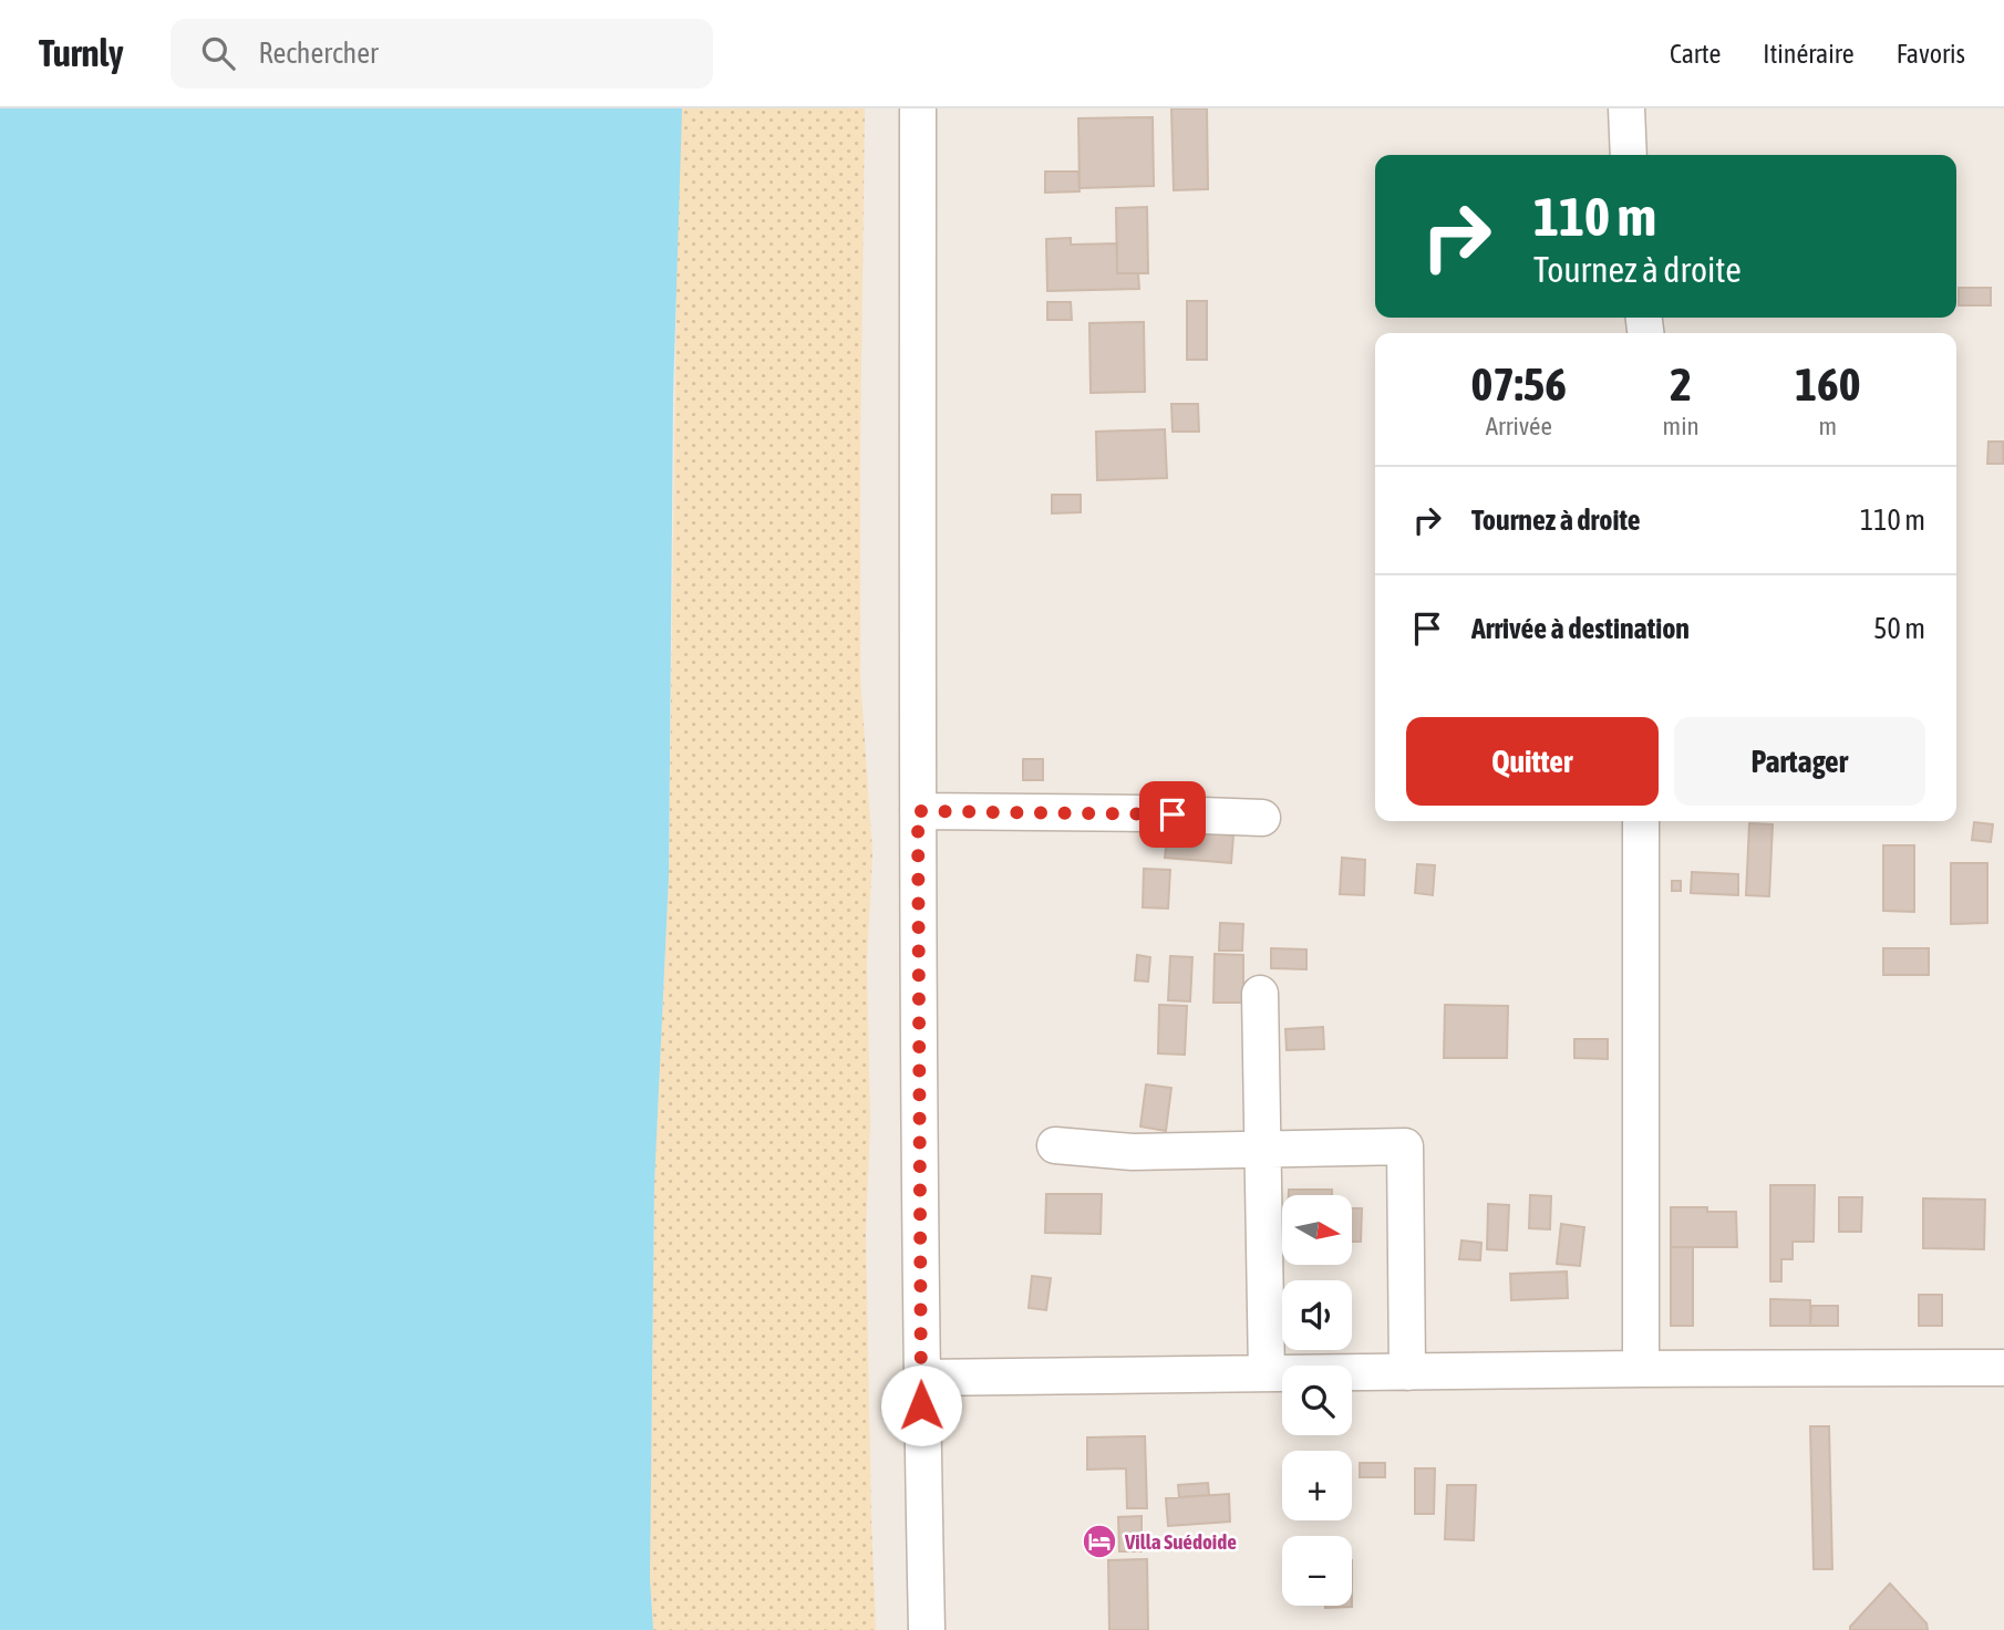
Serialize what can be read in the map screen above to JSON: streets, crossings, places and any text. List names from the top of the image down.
{
  "places": {
    "hotel": ["Villa Suédoide"]
  },
  "north": "right",
  "page": {
    "header": "Turnly",
    "search": "Rechercher",
    "nav": ["Carte", "Itinéraire", "Favoris"],
    "turn": ["110 m", "Tournez à droite"],
    "eta": [
      "07:56",
      "Arrivée",
      "2",
      "min",
      "160",
      "m"
    ],
    "list": [
      {
        "name": "Tournez à droite",
        "value": "110 m"
      },
      {
        "name": "Arrivée à destination",
        "value": "50 m"
      }
    ],
    "buttons": ["Quitter", "Partager"],
    "map_buttons": ["+", "−"]
  }
}
